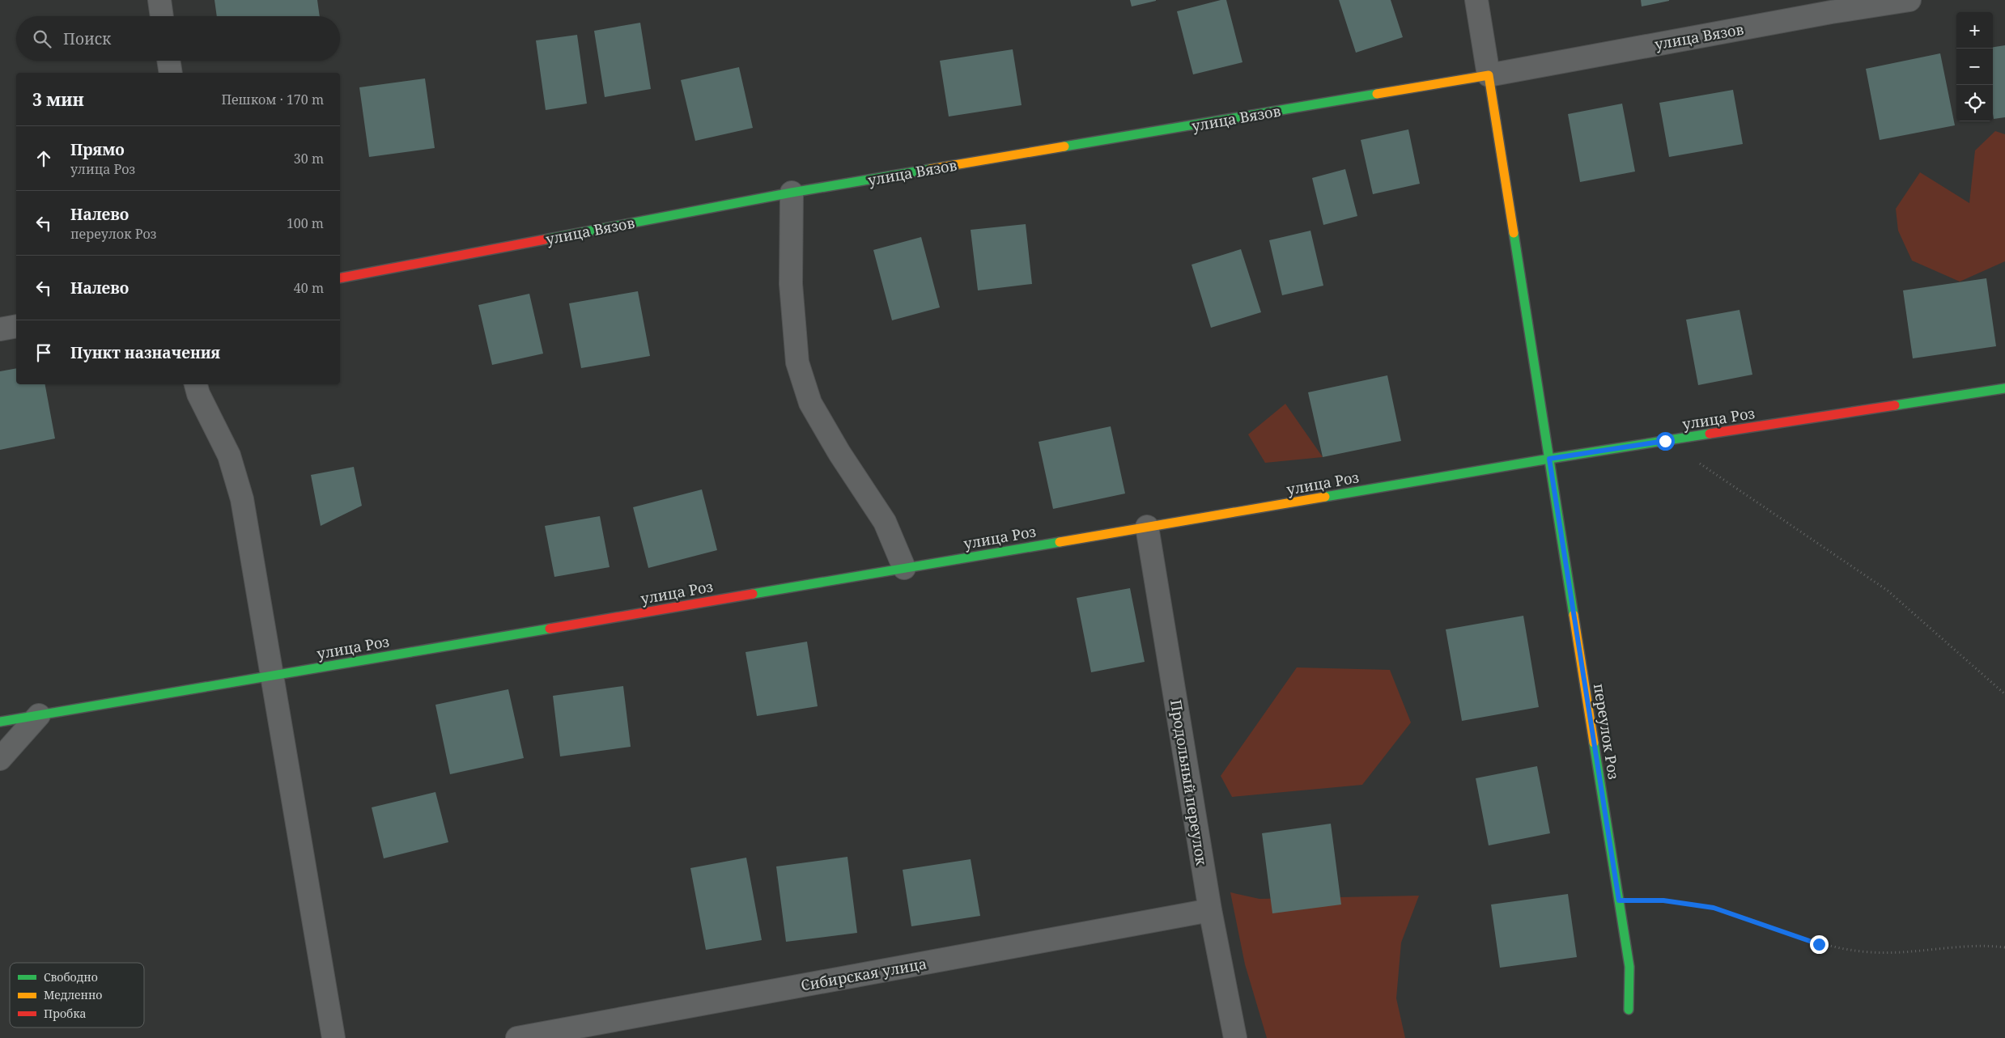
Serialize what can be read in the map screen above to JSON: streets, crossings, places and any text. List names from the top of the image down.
{
  "streets": {
    "street": [
      "улица Вязов",
      "улица Роз",
      "переулок Роз",
      "Продольный переулок",
      "Сибирская улица"
    ]
  },
  "crossings": [
    ["улица Вязов", "переулок Роз"],
    ["улица Роз", "переулок Роз"],
    ["улица Роз", "Продольный переулок"],
    ["Продольный переулок", "Сибирская улица"]
  ],
  "legend": ["Свободно", "Медленно", "Пробка"],
  "page": {
    "map_buttons": ["+", "−"],
    "search": "Поиск",
    "heading": ["3 мин", "Пешком · 170 m"],
    "list": [
      ["Прямо", "улица Роз", "30 m"],
      ["Налево", "переулок Роз", "100 m"],
      ["Налево", "40 m"],
      "Пункт назначения"
    ]
  }
}
